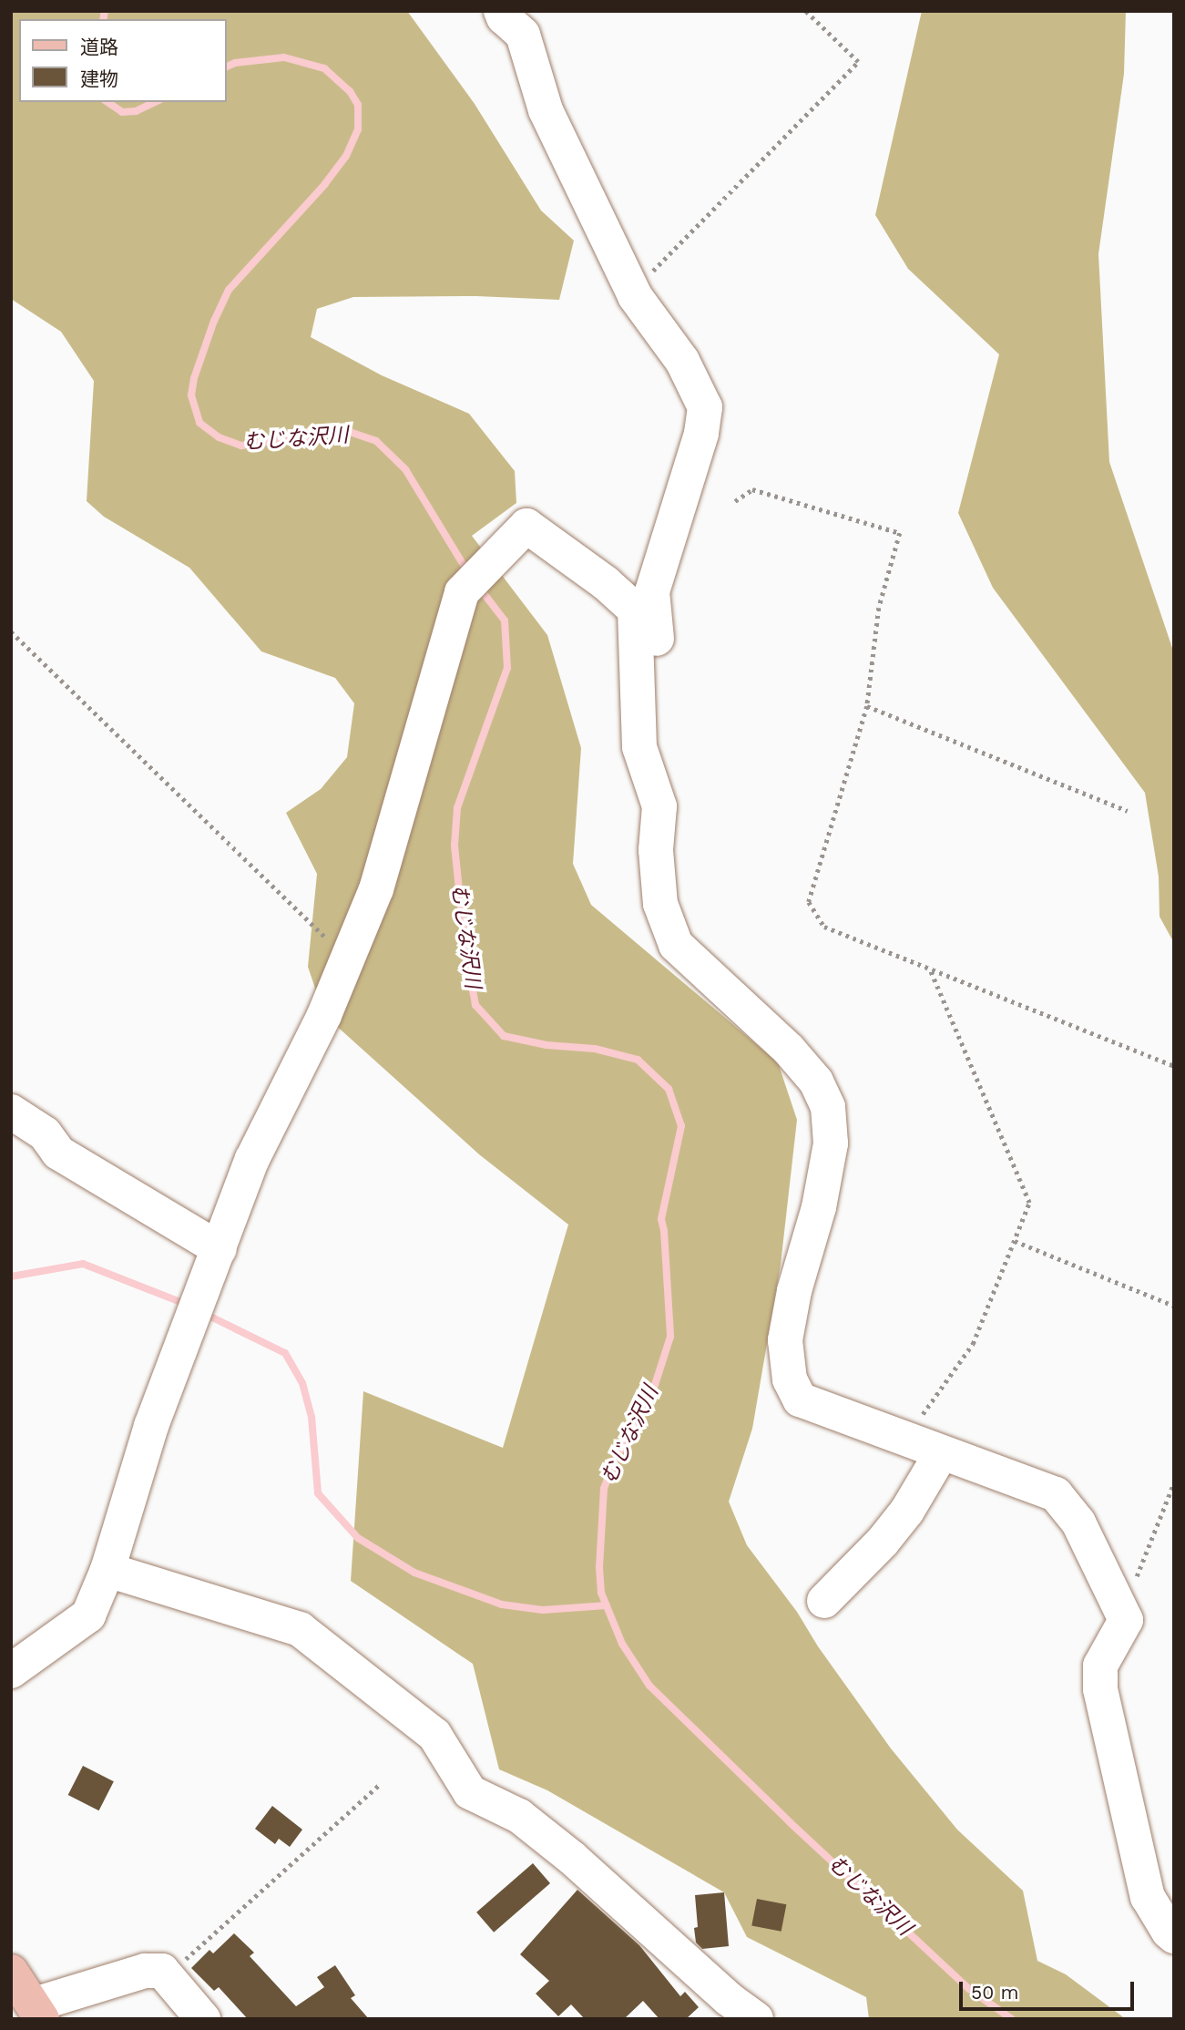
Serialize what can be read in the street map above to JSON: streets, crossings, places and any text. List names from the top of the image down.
{
  "water": ["むじな沢川"],
  "legend": ["道路", "建物"],
  "scale_bar": "50 m"
}
